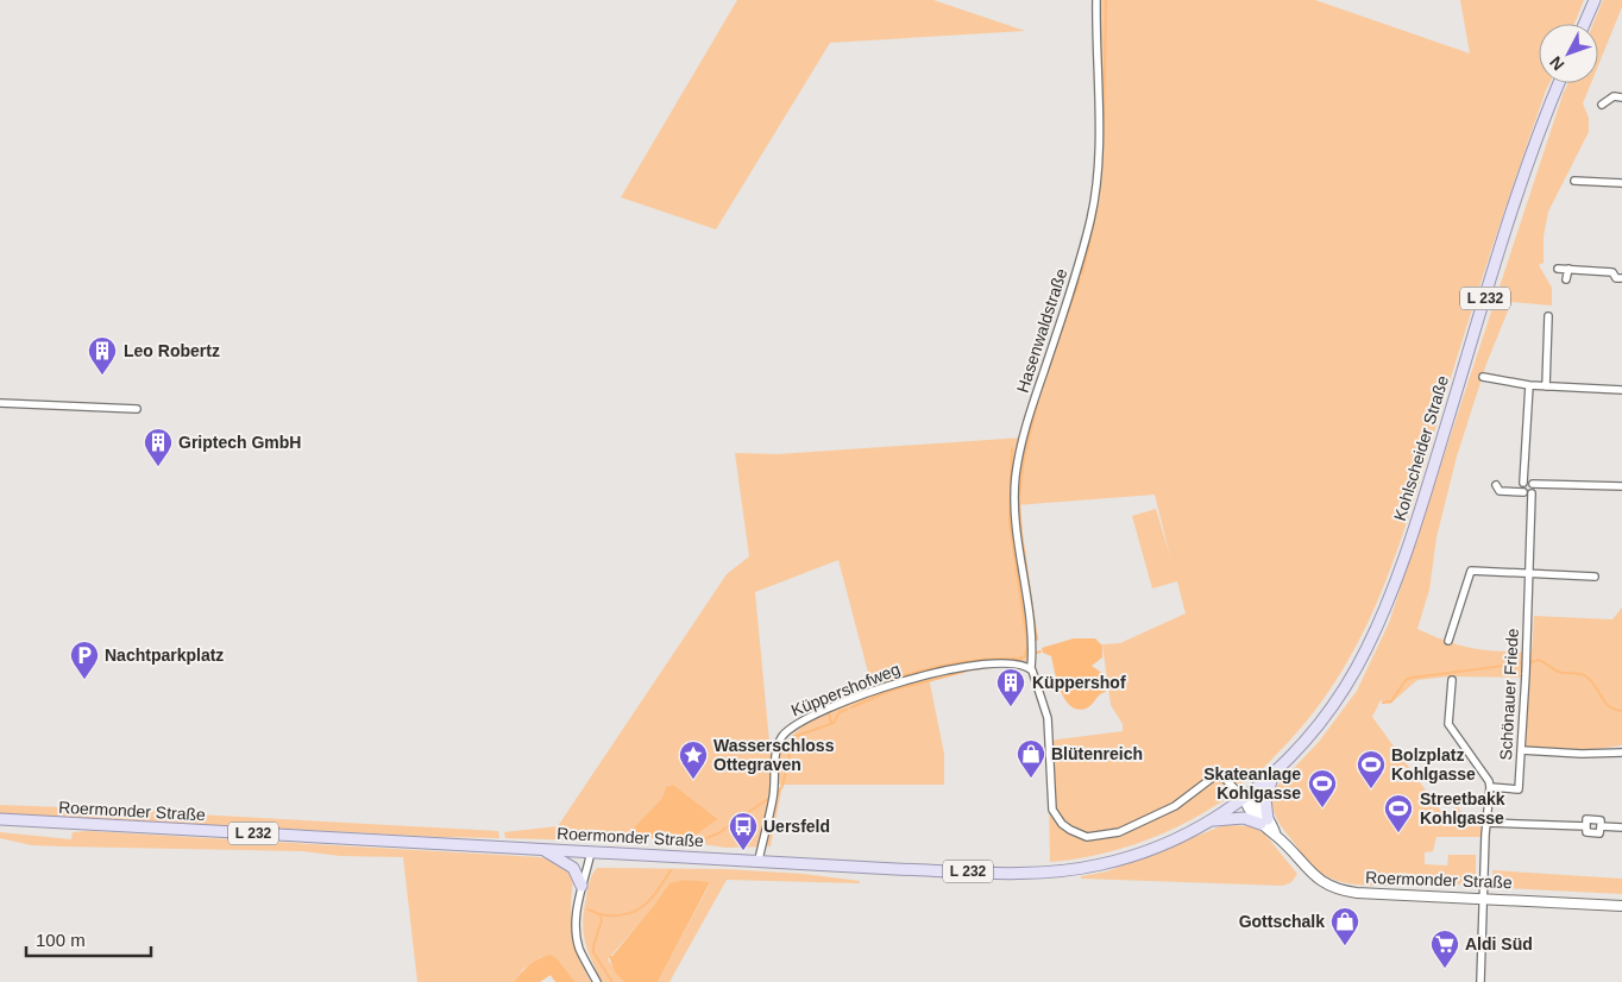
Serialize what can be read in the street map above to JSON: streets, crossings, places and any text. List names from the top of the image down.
{
  "streets": {
    "main road": ["L 232", "Kohlscheider Straße", "Roermonder Straße"],
    "street": ["Hasenwaldstraße", "Küppershofweg", "Schönauer Friede"]
  },
  "crossings": [
    ["Hasenwaldstraße", "Küppershofweg"],
    ["Kohlscheider Straße", "Roermonder Straße"],
    ["Küppershofweg", "Roermonder Straße"]
  ],
  "places": {
    "building": ["Leo Robertz", "Griptech GmbH", "Küppershof"],
    "parking": ["Nachtparkplatz"],
    "shop": ["Blütenreich", "Gottschalk"],
    "place": ["Wasserschloss Ottegraven"],
    "sports": ["Bolzplatz Kohlgasse", "Skateanlage Kohlgasse", "Streetbakk Kohlgasse"],
    "bus stop": ["Uersfeld"],
    "supermarket": ["Aldi Süd"]
  },
  "scale_bar": "100 m",
  "north": "bottom left"
}
